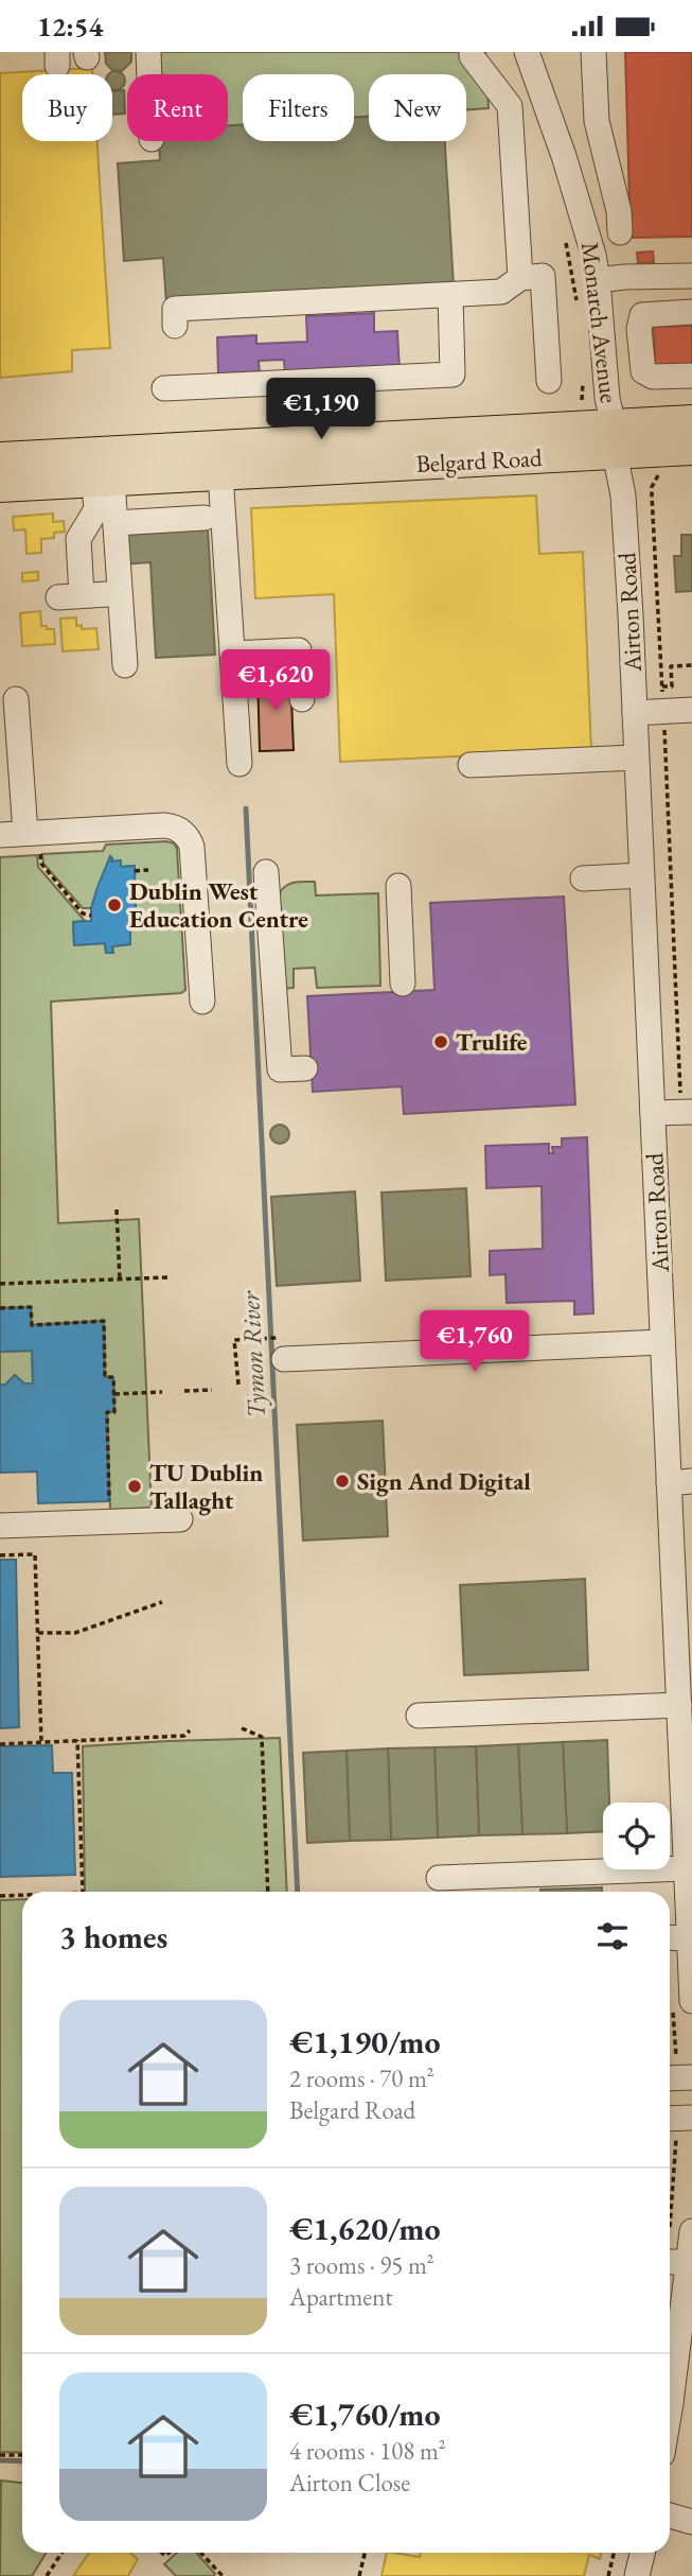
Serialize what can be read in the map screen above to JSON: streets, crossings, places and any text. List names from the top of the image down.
{
  "streets": {
    "main road": ["Belgard Road"],
    "street": ["Monarch Avenue", "Airton Road"]
  },
  "crossings": [
    ["Monarch Avenue", "Belgard Road"],
    ["Monarch Avenue", "Airton Road"],
    ["Belgard Road", "Airton Road"]
  ],
  "water": ["Tymon River"],
  "places": [
    "Dublin West Education Centre",
    "Trulife",
    "Sign And Digital",
    "TU Dublin Tallaght"
  ],
  "page": {
    "status": "12:54",
    "chip": [
      "Buy",
      "Rent",
      "Filters",
      "New"
    ],
    "price": ["€1,190", "€1,620", "€1,760"],
    "heading": "3 homes",
    "list": [
      {
        "name": "€1,190/mo",
        "note": "2 rooms · 70 m² · Belgard Road"
      },
      {
        "name": "€1,620/mo",
        "note": "3 rooms · 95 m² · Apartment"
      },
      {
        "name": "€1,760/mo",
        "note": "4 rooms · 108 m² · Airton Close"
      }
    ]
  }
}
